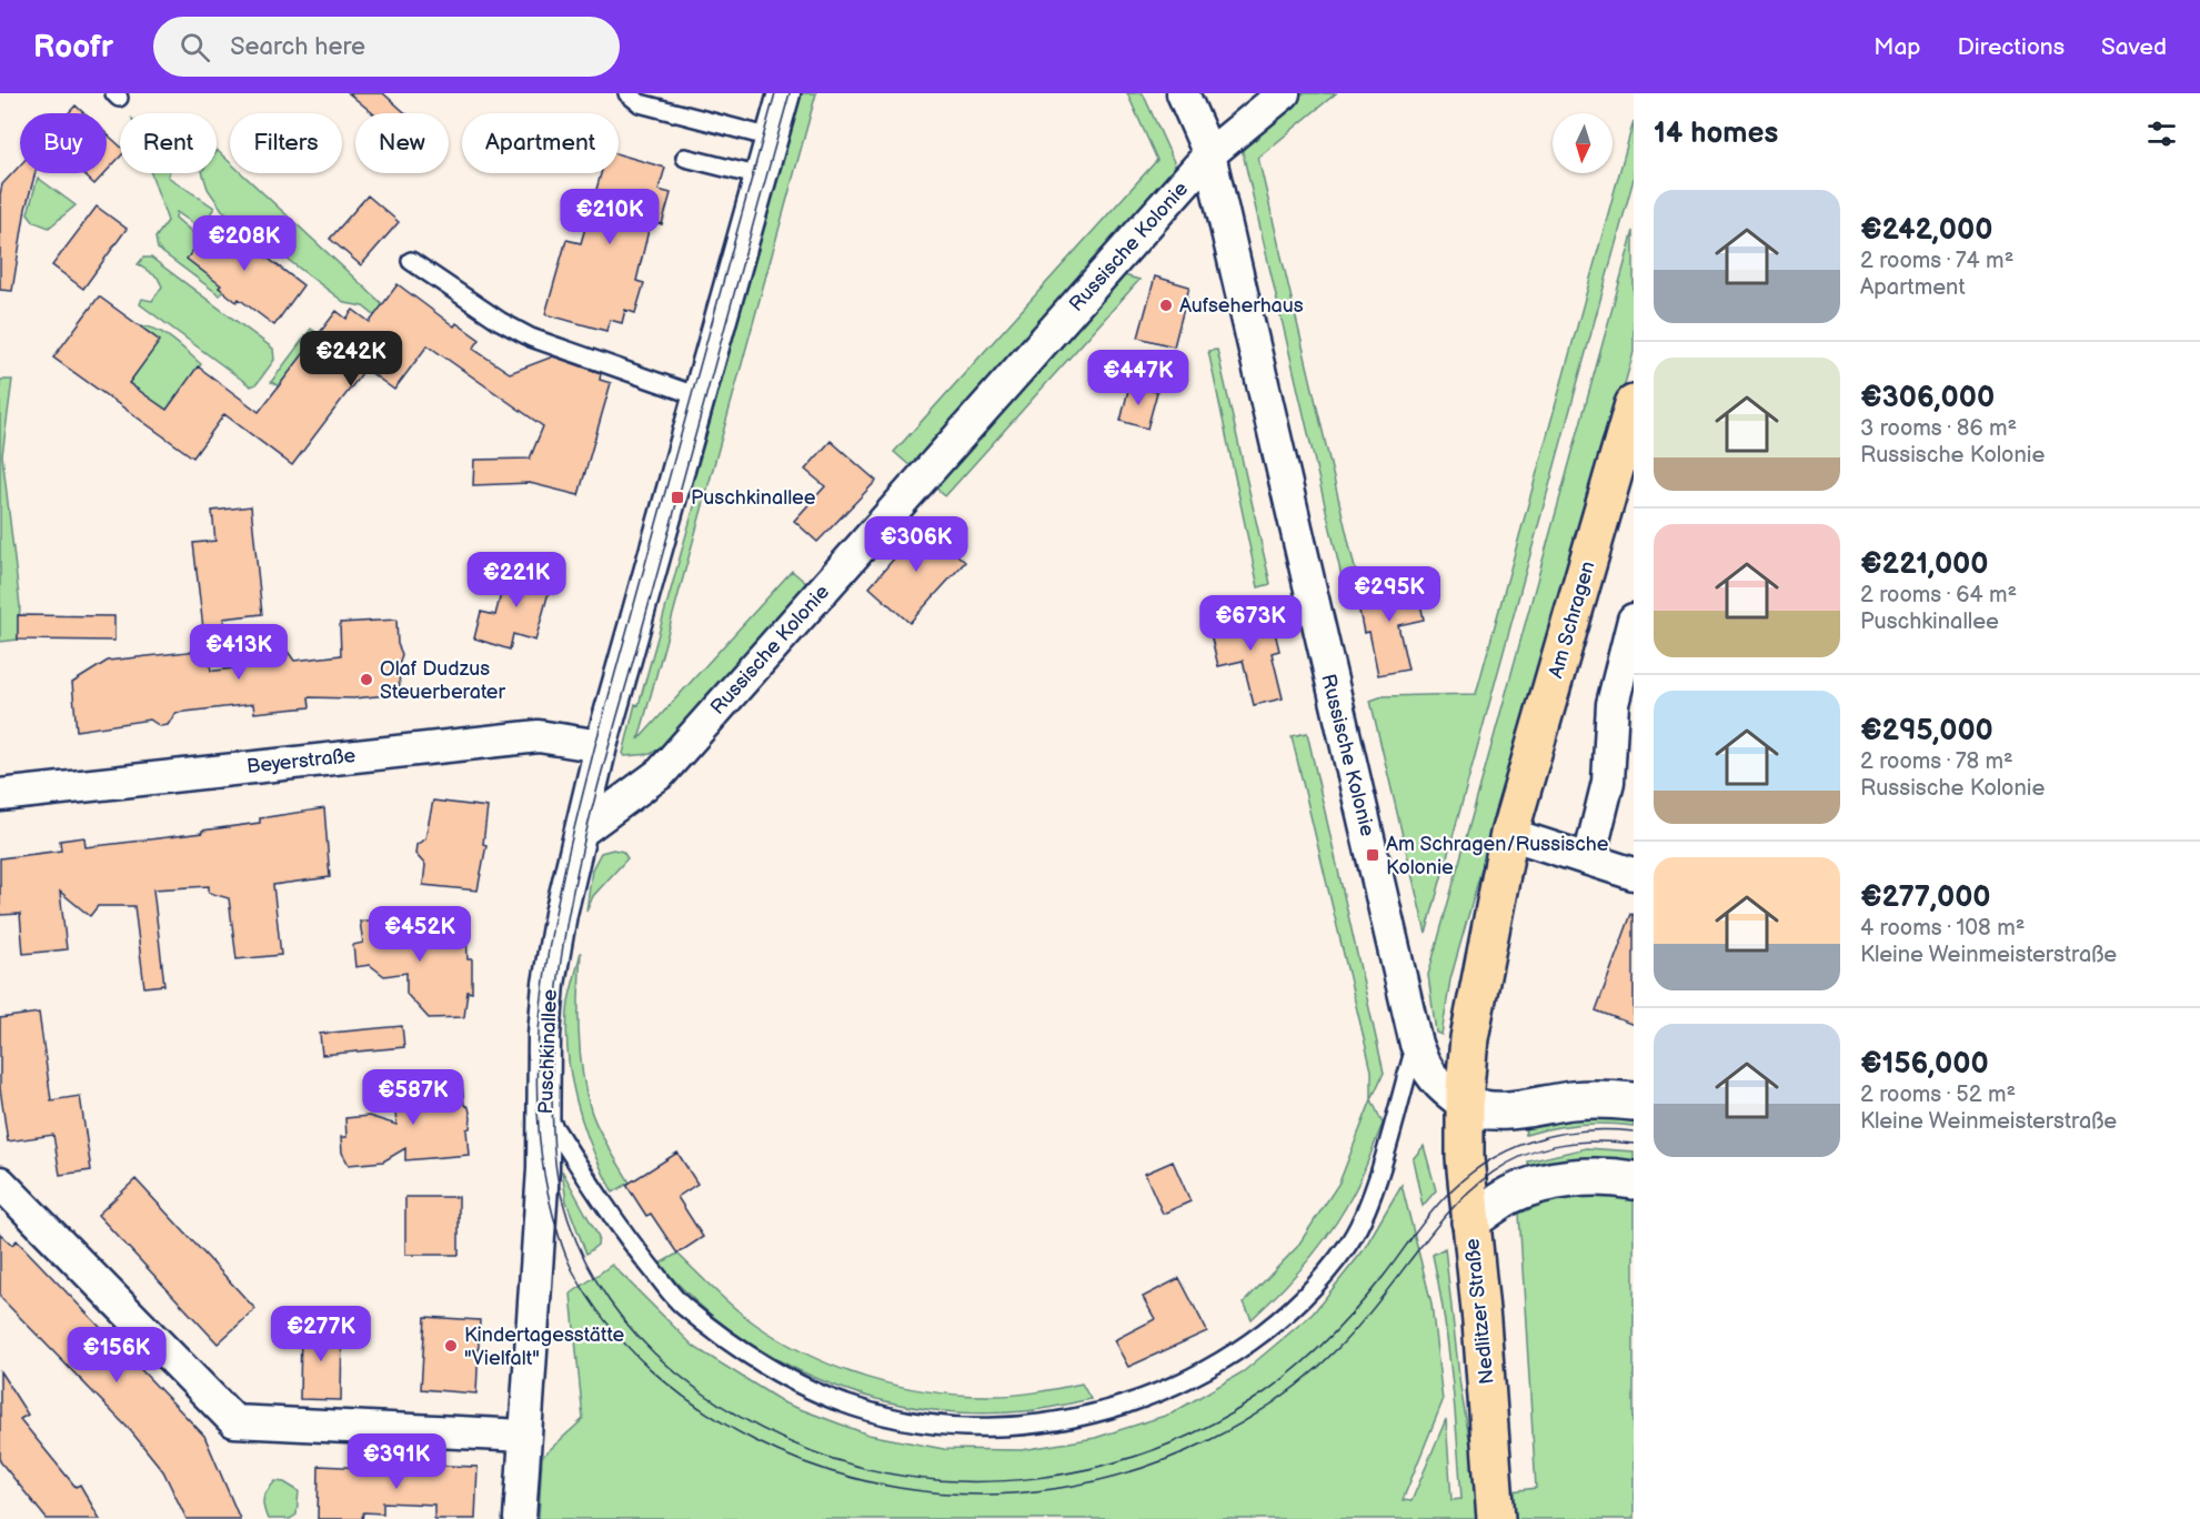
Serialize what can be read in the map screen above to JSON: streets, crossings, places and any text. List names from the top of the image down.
{
  "streets": {
    "main road": ["Am Schragen", "Nedlitzer Straße"],
    "street": ["Russische Kolonie", "Beyerstraße", "Puschkinallee"]
  },
  "crossings": [
    ["Russische Kolonie", "Am Schragen"],
    ["Russische Kolonie", "Puschkinallee"],
    ["Russische Kolonie", "Nedlitzer Straße"],
    ["Am Schragen", "Nedlitzer Straße"],
    ["Beyerstraße", "Puschkinallee"]
  ],
  "places": {
    "other": ["Aufseherhaus", "Olaf Dudzus Steuerberater", "Kindertagesstätte \"Vielfalt\""],
    "transit": ["Puschkinallee", "Am Schragen/Russische Kolonie"]
  },
  "north": "bottom",
  "page": {
    "header": "Roofr",
    "search": "Search here",
    "nav": ["Map", "Directions", "Saved"],
    "heading": "14 homes",
    "chip": [
      "Buy",
      "Rent",
      "Filters",
      "New",
      "Apartment"
    ],
    "list": [
      {
        "name": "€242,000",
        "note": "2 rooms · 74 m² · Apartment"
      },
      {
        "name": "€306,000",
        "note": "3 rooms · 86 m² · Russische Kolonie"
      },
      {
        "name": "€221,000",
        "note": "2 rooms · 64 m² · Puschkinallee"
      },
      {
        "name": "€295,000",
        "note": "2 rooms · 78 m² · Russische Kolonie"
      },
      {
        "name": "€277,000",
        "note": "4 rooms · 108 m² · Kleine Weinmeisterstraße"
      },
      {
        "name": "€156,000",
        "note": "2 rooms · 52 m² · Kleine Weinmeisterstraße"
      }
    ],
    "price": [
      "€210K",
      "€208K",
      "€242K",
      "€447K",
      "€306K",
      "€221K",
      "€295K",
      "€673K",
      "€413K",
      "€452K",
      "€587K",
      "€277K",
      "€156K",
      "€391K"
    ]
  }
}
